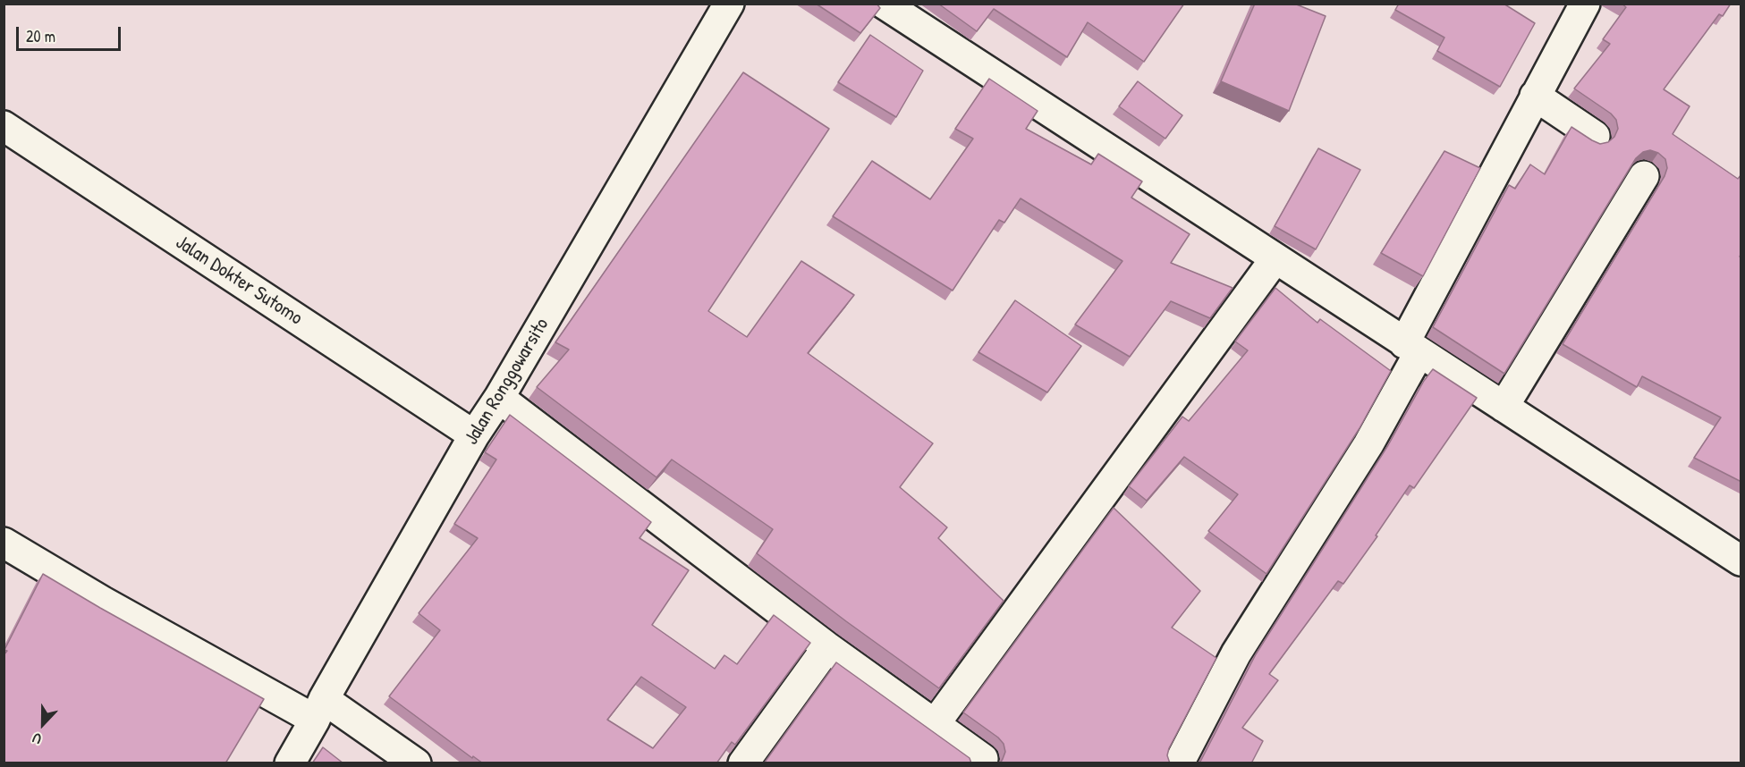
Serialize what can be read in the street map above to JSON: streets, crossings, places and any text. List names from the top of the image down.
{
  "streets": {
    "street": ["Jalan Dokter Sutomo", "Jalan Ronggowarsito"]
  },
  "crossings": [
    ["Jalan Dokter Sutomo", "Jalan Ronggowarsito"]
  ],
  "scale_bar": "20 m",
  "north": "bottom"
}
